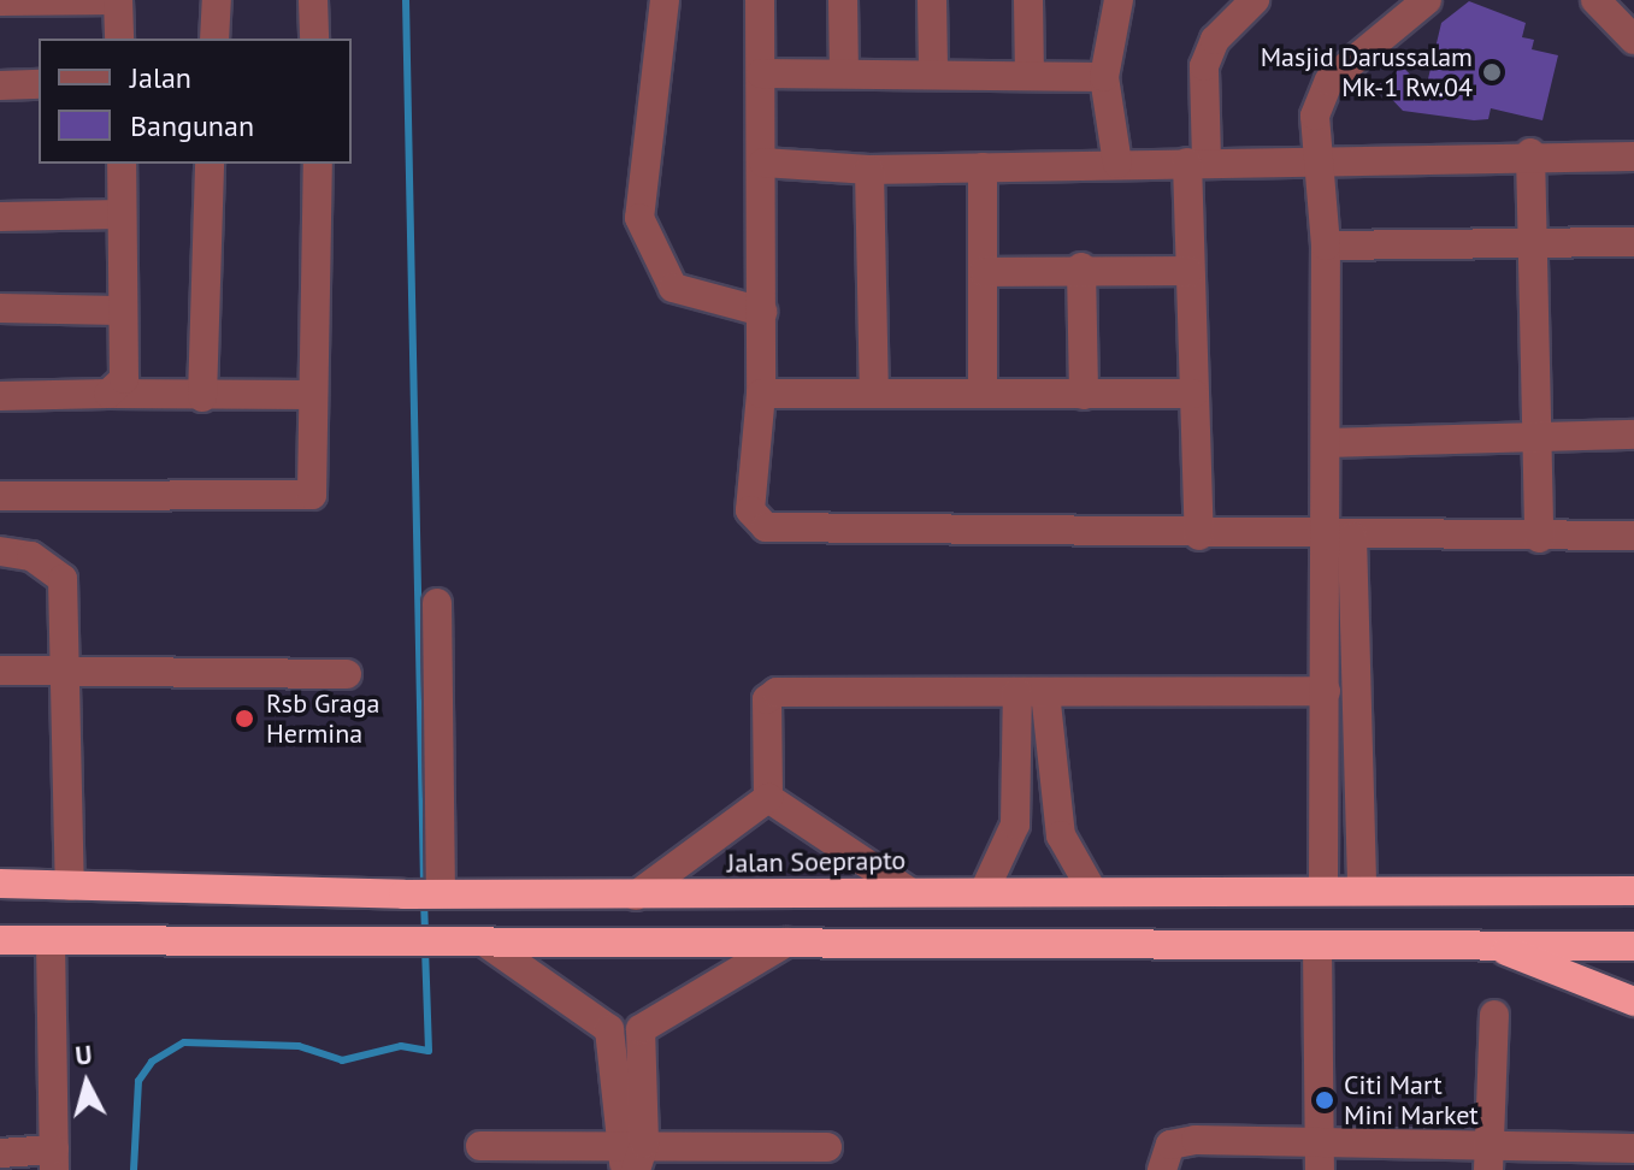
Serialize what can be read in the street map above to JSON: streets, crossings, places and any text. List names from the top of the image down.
{
  "streets": {
    "highway": ["Jalan Soeprapto"]
  },
  "places": ["Masjid Darussalam Mk-1 Rw.04", "Rsb Graga Hermina", "Citi Mart Mini Market"],
  "legend": ["Jalan", "Bangunan"],
  "north": "top"
}
